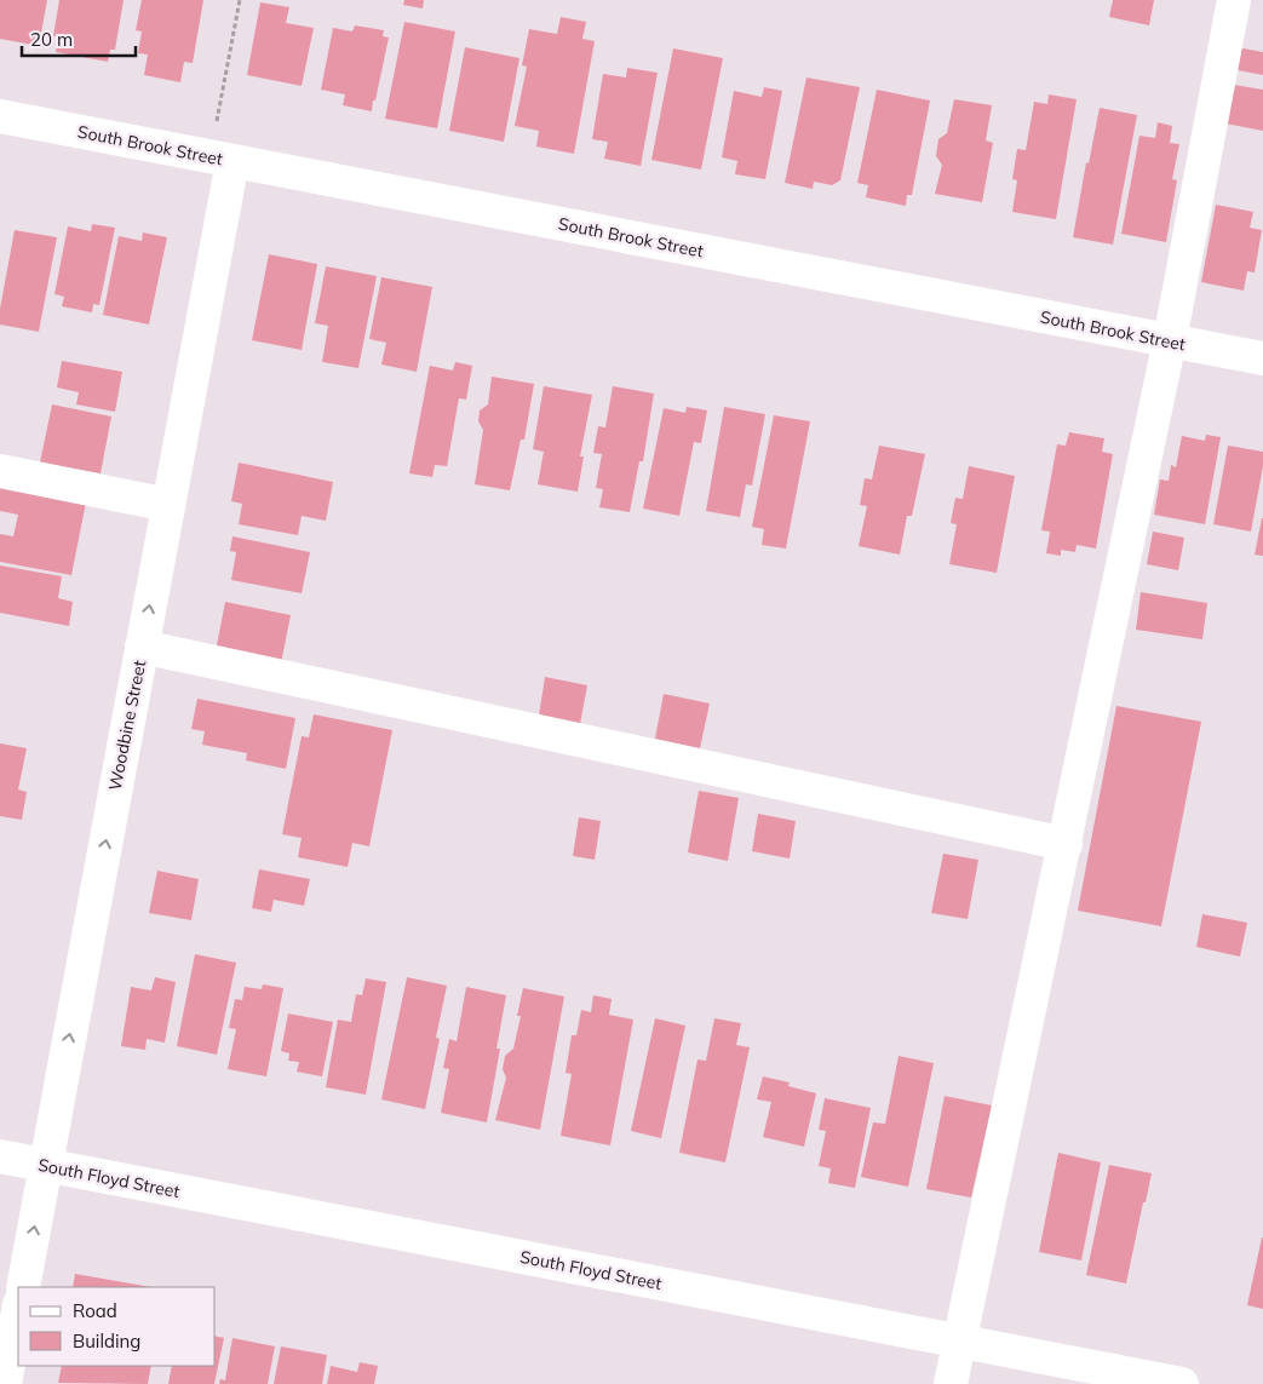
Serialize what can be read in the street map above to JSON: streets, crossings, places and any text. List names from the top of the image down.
{
  "streets": {
    "street": ["South Brook Street", "Woodbine Street", "South Floyd Street"]
  },
  "crossings": [
    ["South Brook Street", "Woodbine Street"],
    ["Woodbine Street", "South Floyd Street"]
  ],
  "one_way": ["Woodbine Street"],
  "legend": ["Road", "Building"],
  "scale_bar": "20 m"
}
